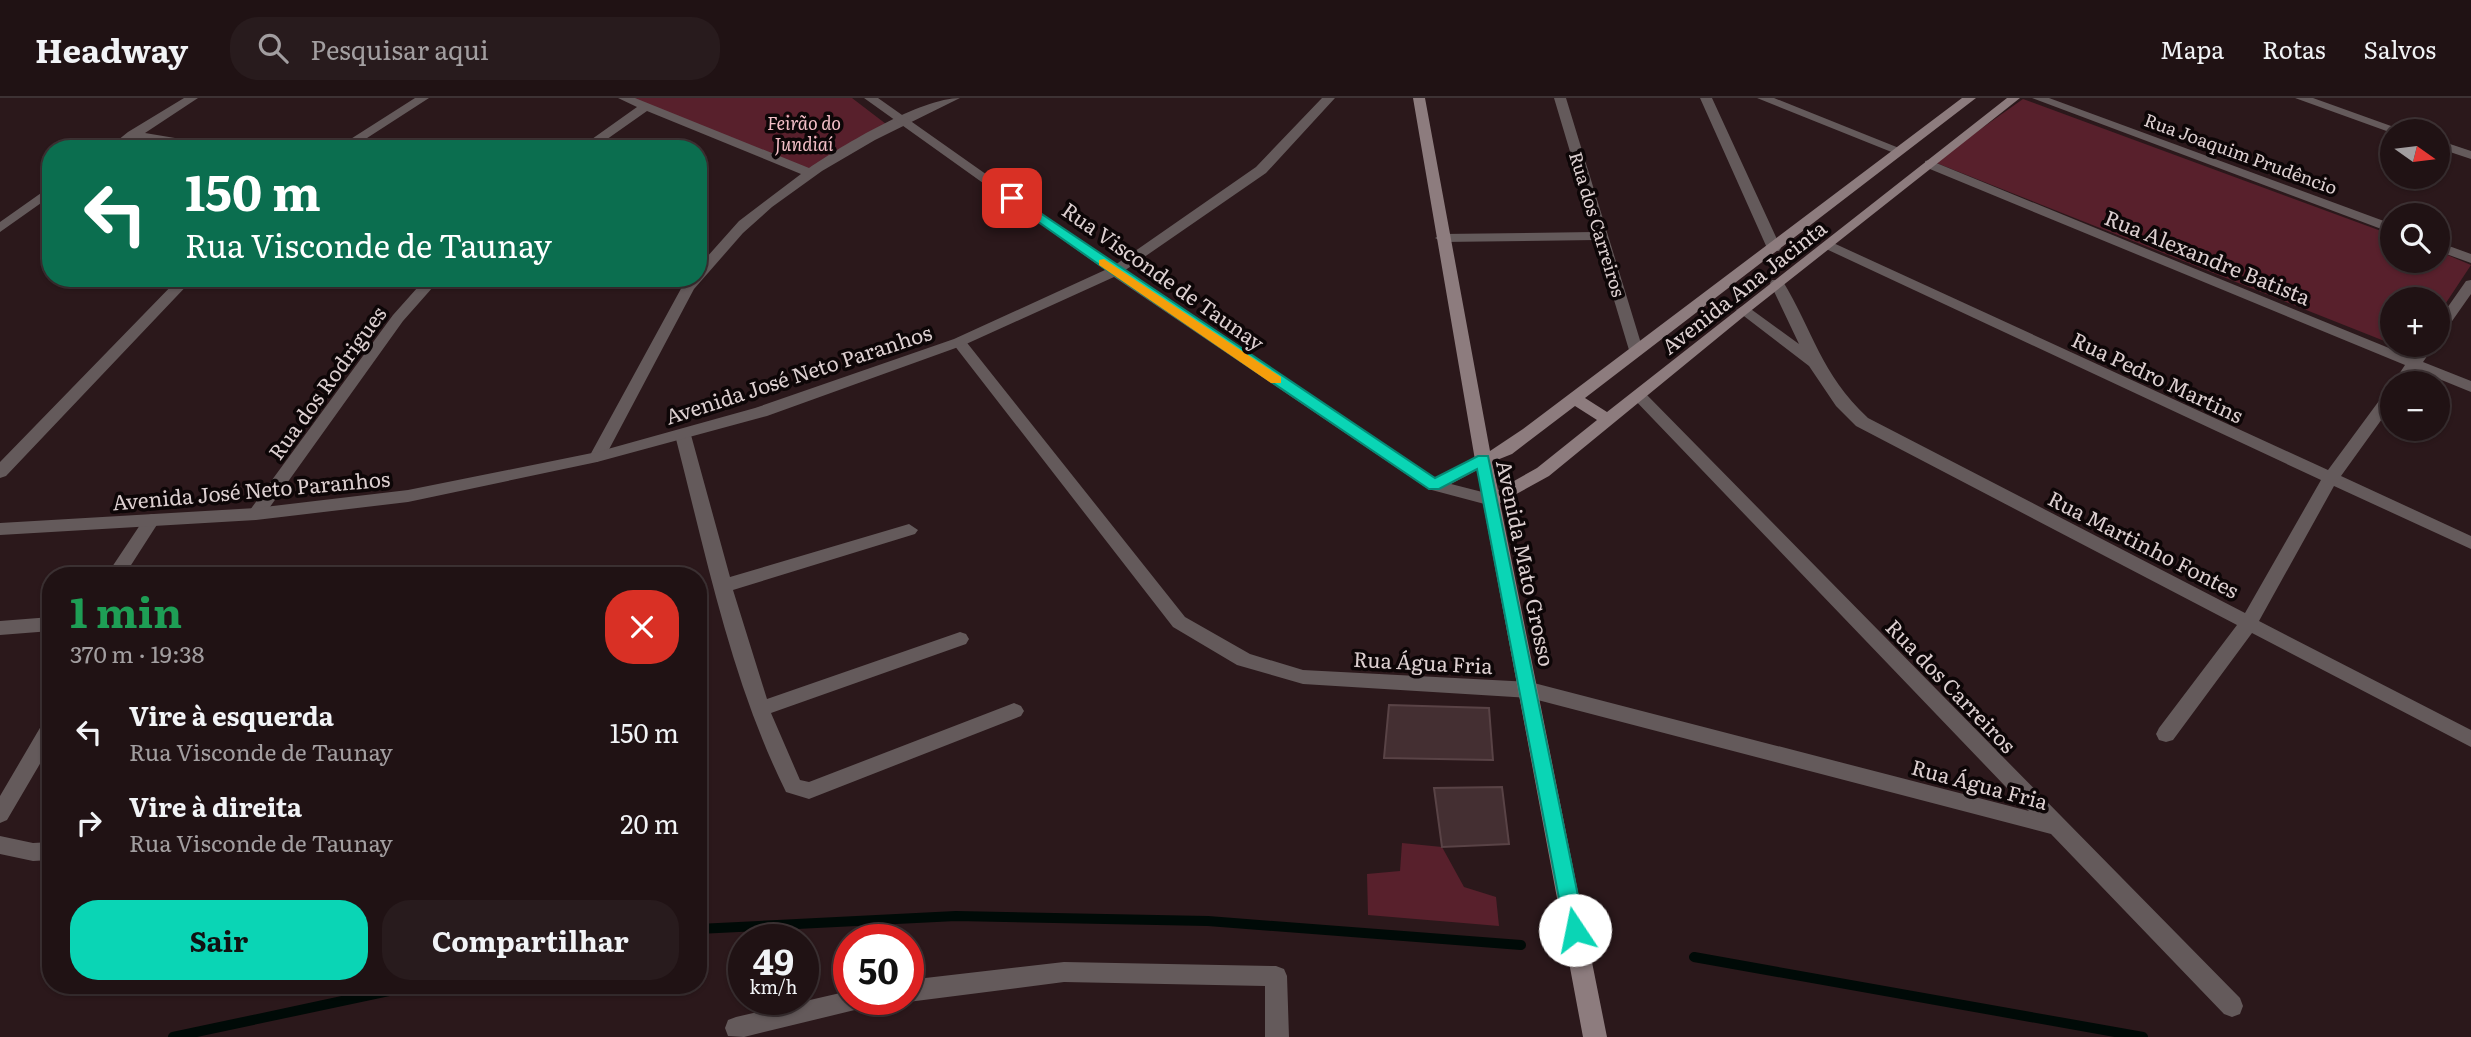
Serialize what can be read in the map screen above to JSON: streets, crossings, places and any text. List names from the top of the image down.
{
  "streets": {
    "main road": ["Avenida Ana Jacinta", "Avenida Mato Grosso"],
    "street": [
      "Rua Joaquim Prudêncio",
      "Rua dos Carreiros",
      "Rua Alexandre Batista",
      "Rua Visconde de Taunay",
      "Avenida José Neto Paranhos",
      "Rua Pedro Martins",
      "Rua dos Rodrigues",
      "Rua Martinho Fontes",
      "Rua Água Fria"
    ]
  },
  "crossings": [
    ["Rua dos Carreiros", "Avenida Ana Jacinta"],
    ["Rua dos Carreiros", "Rua Água Fria"],
    ["Rua Alexandre Batista", "Avenida Ana Jacinta"],
    ["Rua Visconde de Taunay", "Avenida Ana Jacinta"],
    ["Rua Visconde de Taunay", "Avenida José Neto Paranhos"],
    ["Rua Visconde de Taunay", "Avenida Mato Grosso"],
    ["Avenida Ana Jacinta", "Rua Pedro Martins"],
    ["Avenida Ana Jacinta", "Rua Martinho Fontes"],
    ["Avenida Ana Jacinta", "Avenida Mato Grosso"],
    ["Avenida José Neto Paranhos", "Rua dos Rodrigues"],
    ["Avenida José Neto Paranhos", "Rua Água Fria"],
    ["Avenida Mato Grosso", "Rua Água Fria"]
  ],
  "parks": ["Feirão do Jundiaí"],
  "north": "right",
  "page": {
    "header": "Headway",
    "search": "Pesquisar aqui",
    "nav": ["Mapa", "Rotas", "Salvos"],
    "map_buttons": ["+", "−"],
    "turn": ["150 m", "Rua Visconde de Taunay"],
    "heading": ["1 min", "370 m · 19:38"],
    "list": [
      {
        "name": "Vire à esquerda",
        "note": "Rua Visconde de Taunay",
        "value": "150 m"
      },
      {
        "name": "Vire à direita",
        "note": "Rua Visconde de Taunay",
        "value": "20 m"
      }
    ],
    "buttons": ["Sair", "Compartilhar"],
    "speed": "49 km/h",
    "limit": "50"
  }
}
